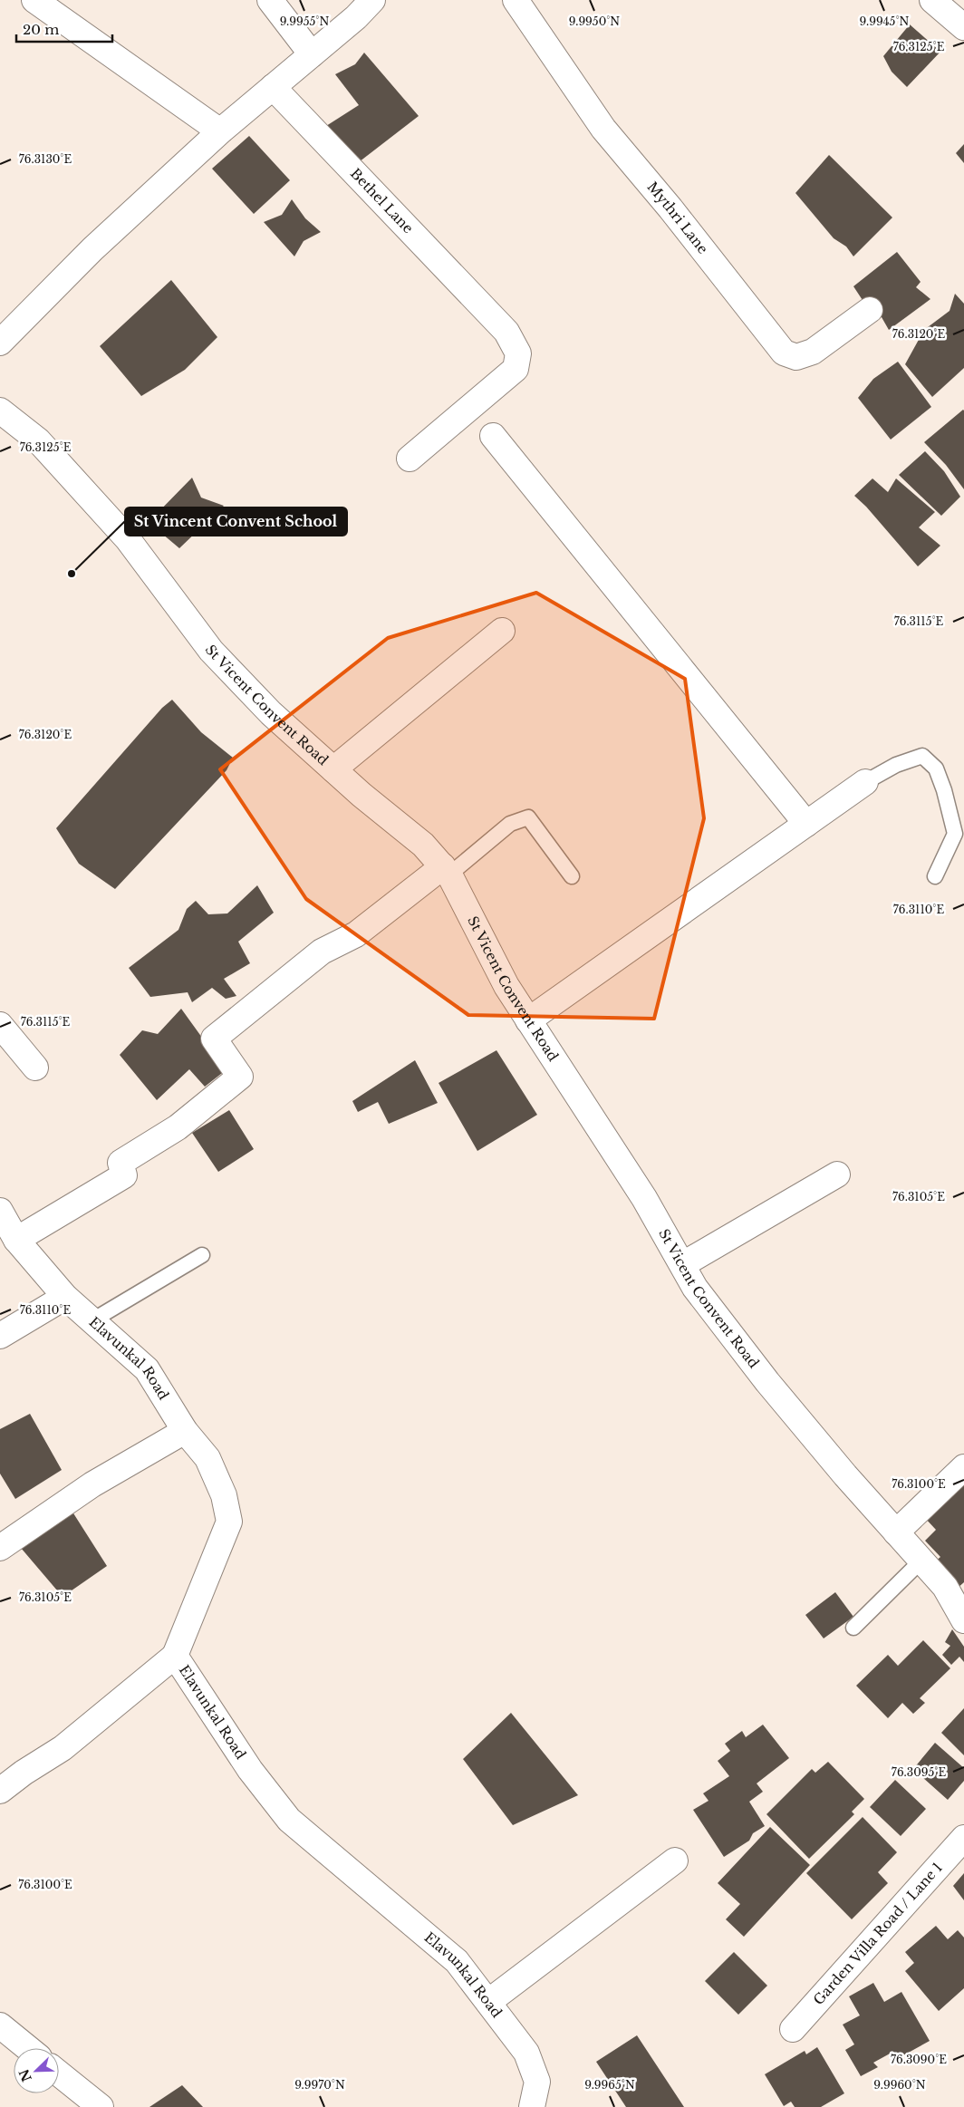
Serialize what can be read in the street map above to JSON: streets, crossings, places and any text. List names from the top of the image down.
{
  "streets": {
    "street": [
      "Bethel Lane",
      "Mythri Lane",
      "St Vicent Convent Road",
      "Elavunkal Road",
      "Garden Villa Road / Lane 1"
    ]
  },
  "places": ["St Vincent Convent School"],
  "scale_bar": "20 m",
  "north": "bottom left",
  "coordinates": [
    "9.9955°N",
    "9.9950°N",
    "9.9945°N",
    "76.3125°E",
    "76.3130°E",
    "76.3120°E",
    "76.3115°E",
    "76.3110°E",
    "76.3105°E",
    "76.3100°E",
    "76.3095°E",
    "76.3090°E",
    "9.9970°N",
    "9.9965°N",
    "9.9960°N"
  ]
}
